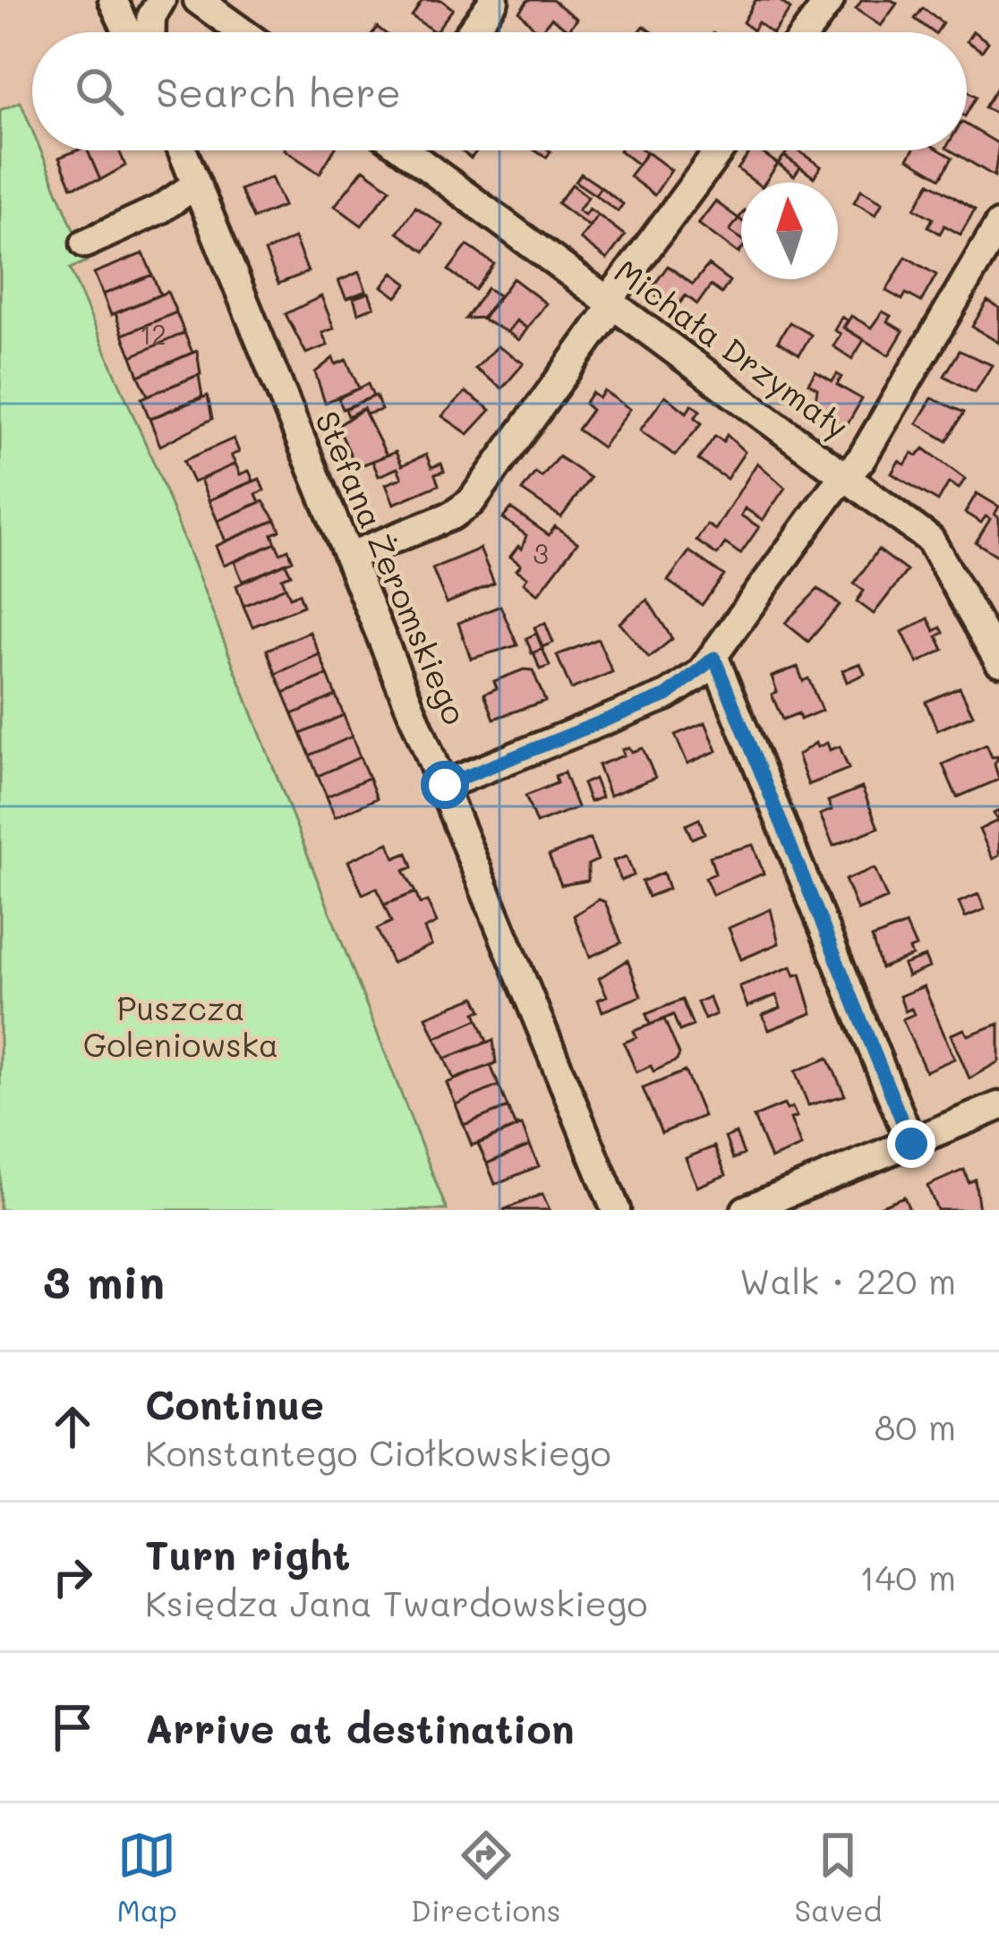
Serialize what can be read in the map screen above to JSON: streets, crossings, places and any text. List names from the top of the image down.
{
  "streets": {
    "street": ["Michała Drzymały", "Stefana Żeromskiego"]
  },
  "parks": ["Puszcza Goleniowska"],
  "house_numbers": ["12", "3"],
  "north": "top",
  "page": {
    "search": "Search here",
    "heading": ["3 min", "Walk · 220 m"],
    "list": [
      ["Continue", "Konstantego Ciołkowskiego", "80 m"],
      ["Turn right", "Księdza Jana Twardowskiego", "140 m"],
      "Arrive at destination"
    ],
    "nav": ["Map", "Directions", "Saved"]
  }
}
